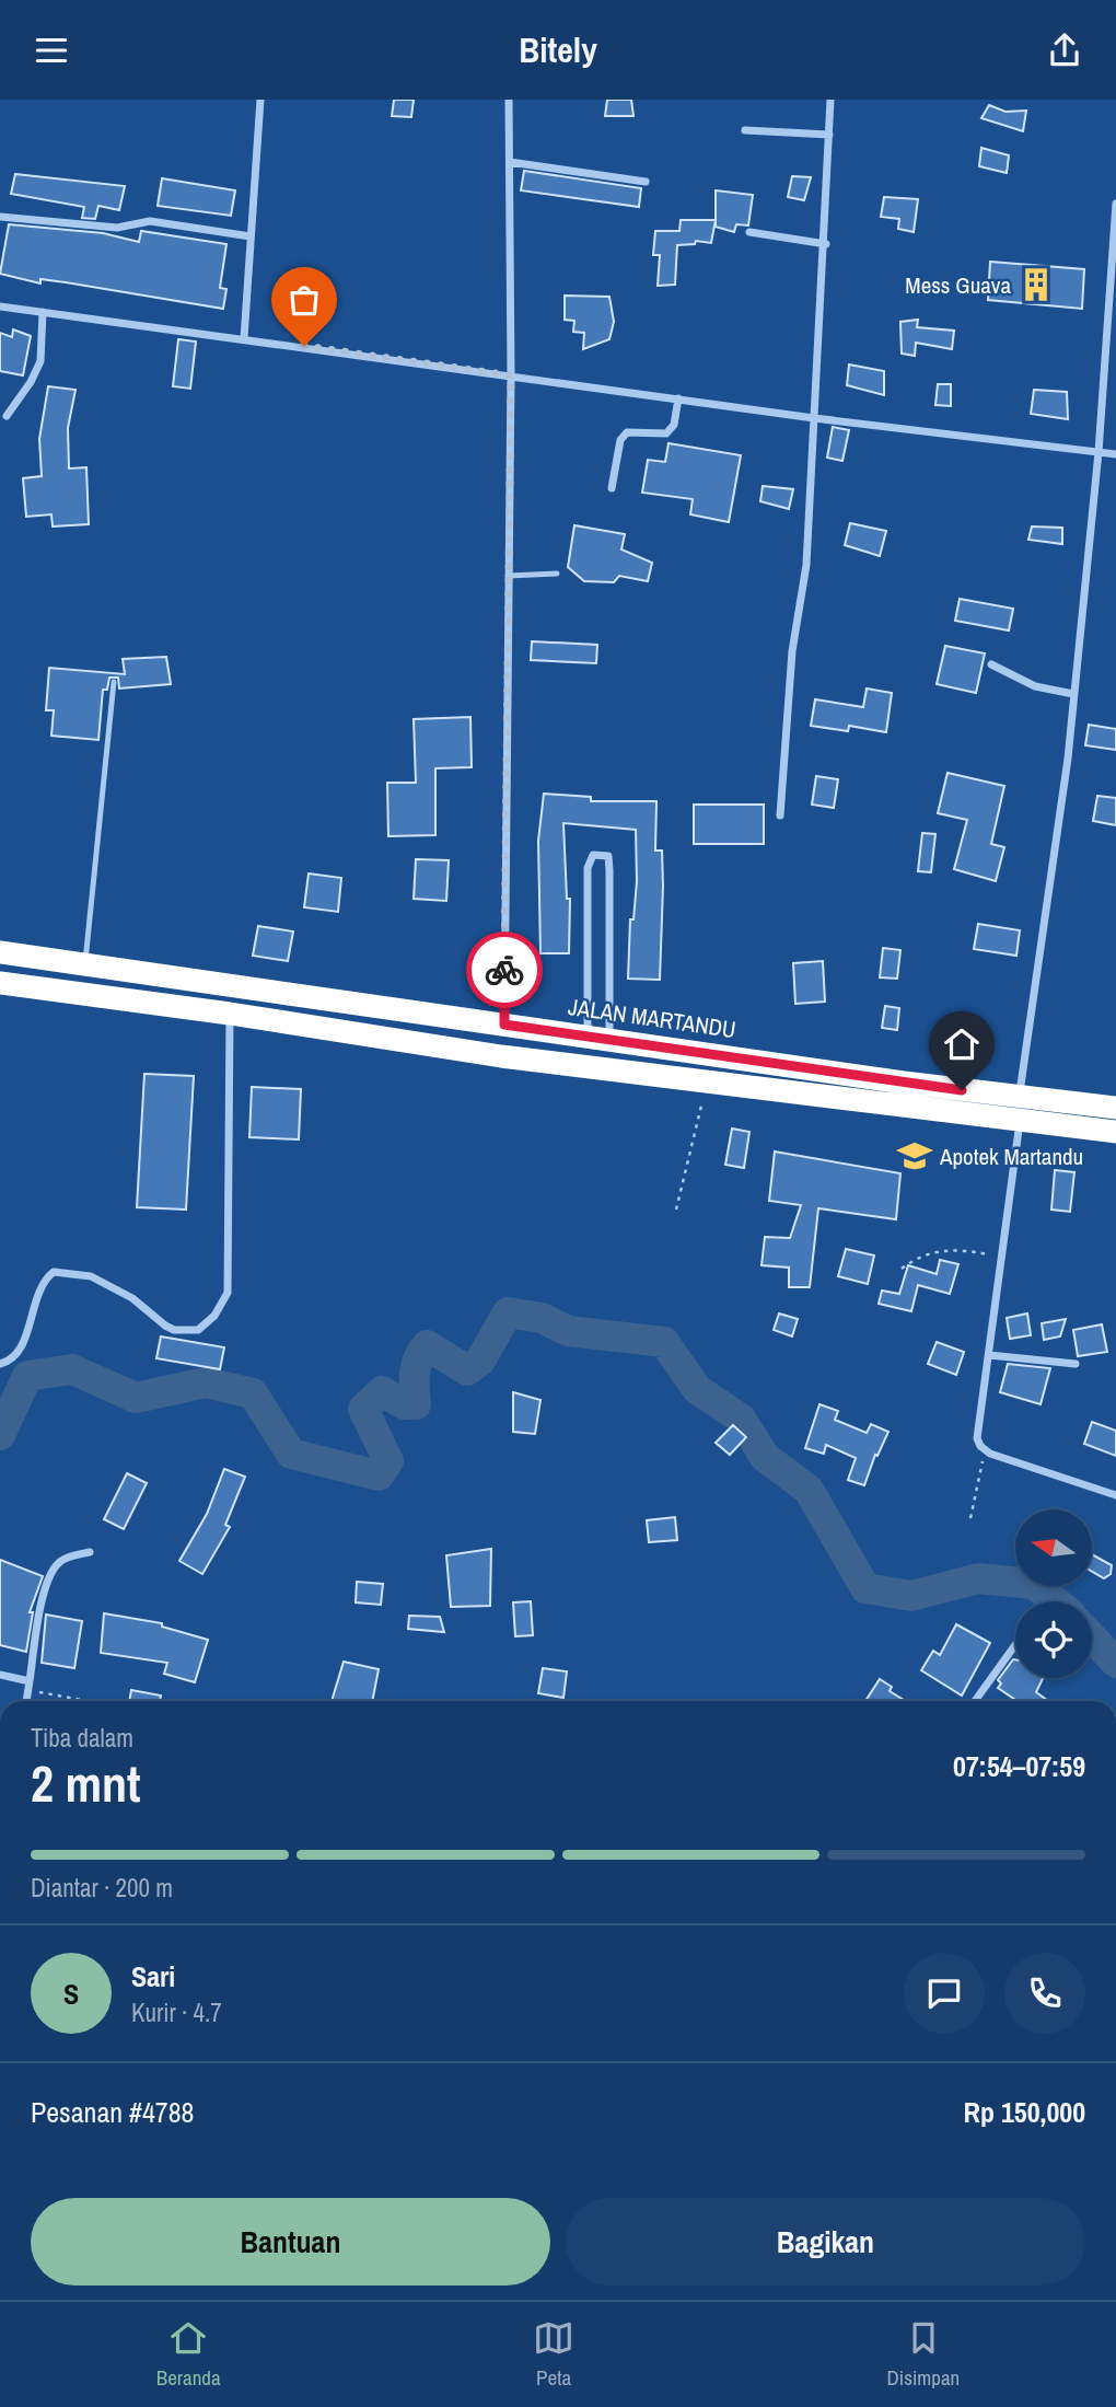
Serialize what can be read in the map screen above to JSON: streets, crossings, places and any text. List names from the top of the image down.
{
  "streets": {
    "highway": ["JALAN MARTANDU"]
  },
  "places": {
    "building": ["Mess Guava"],
    "school or university": ["Apotek Martandu"]
  },
  "north": "left",
  "page": {
    "header": "Bitely",
    "heading": ["2 mnt", "Tiba dalam", "07:54–07:59"],
    "panel": [
      "Sari",
      "Kurir · 4.7",
      "Pesanan #4788",
      "Rp 150,000"
    ],
    "bar": "Diantar · 200 m",
    "round": "S",
    "buttons": ["Bantuan", "Bagikan"],
    "tabs": ["Beranda", "Peta", "Disimpan"]
  }
}
